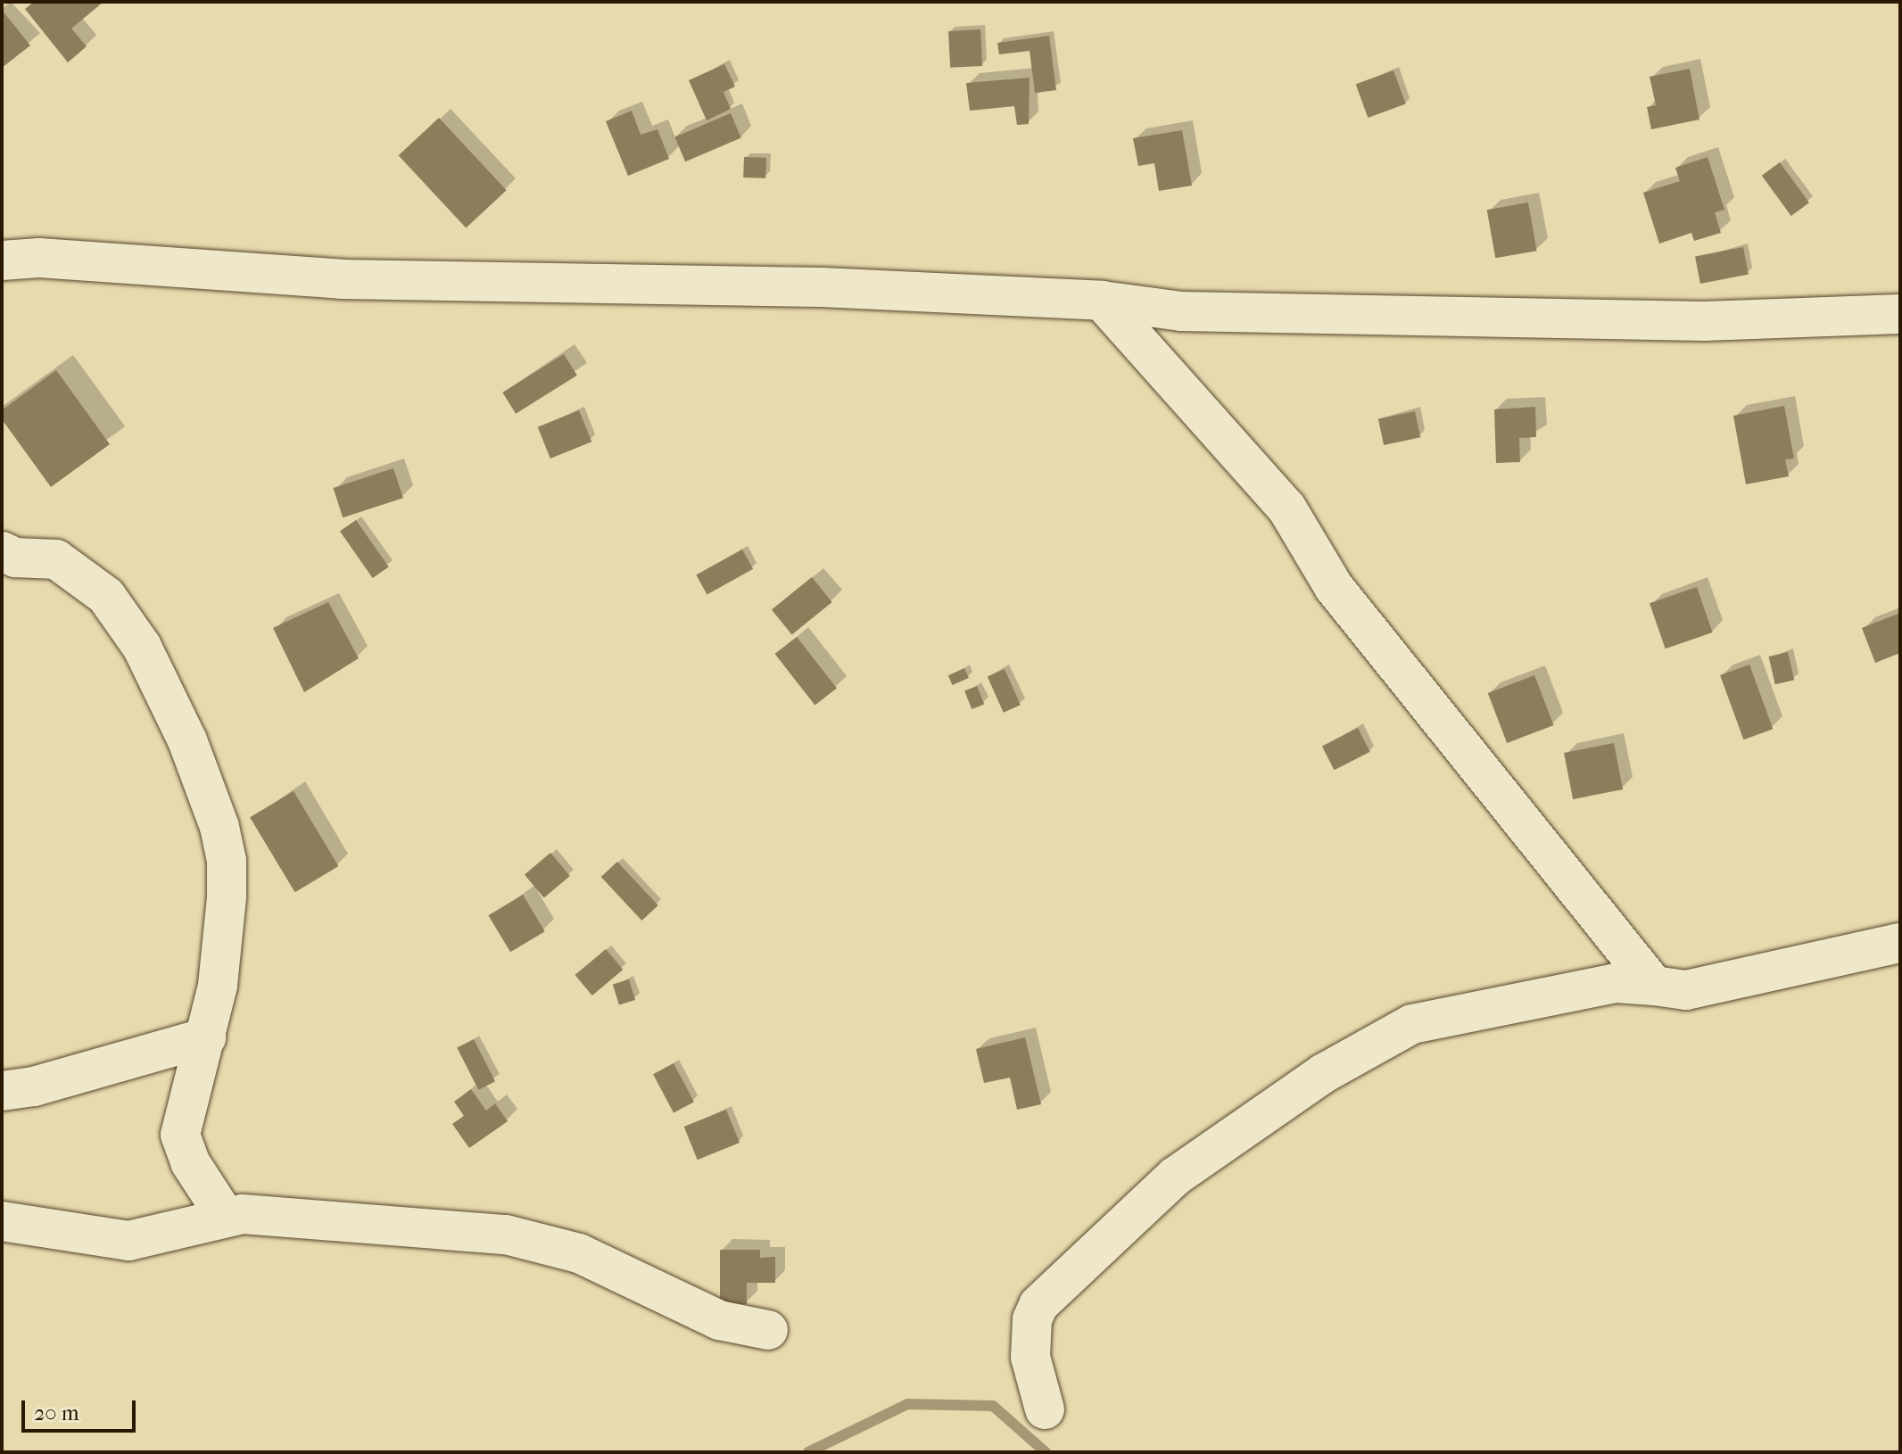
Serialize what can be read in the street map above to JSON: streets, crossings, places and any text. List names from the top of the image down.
{
  "scale_bar": "20 m"
}
